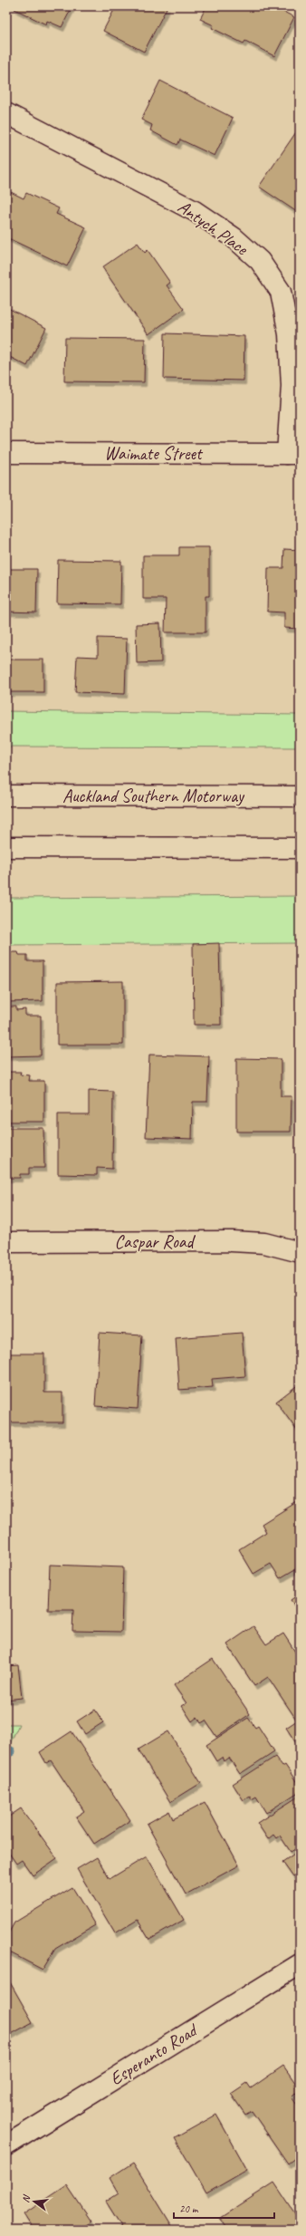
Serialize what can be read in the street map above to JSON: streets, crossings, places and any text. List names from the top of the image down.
{
  "streets": {
    "main road": [
      "Antych Place",
      "Waimate Street",
      "Auckland Southern Motorway",
      "Caspar Road",
      "Esperanto Road"
    ]
  },
  "crossings": [
    ["Antych Place", "Waimate Street"]
  ],
  "scale_bar": "20 m",
  "north": "left"
}
